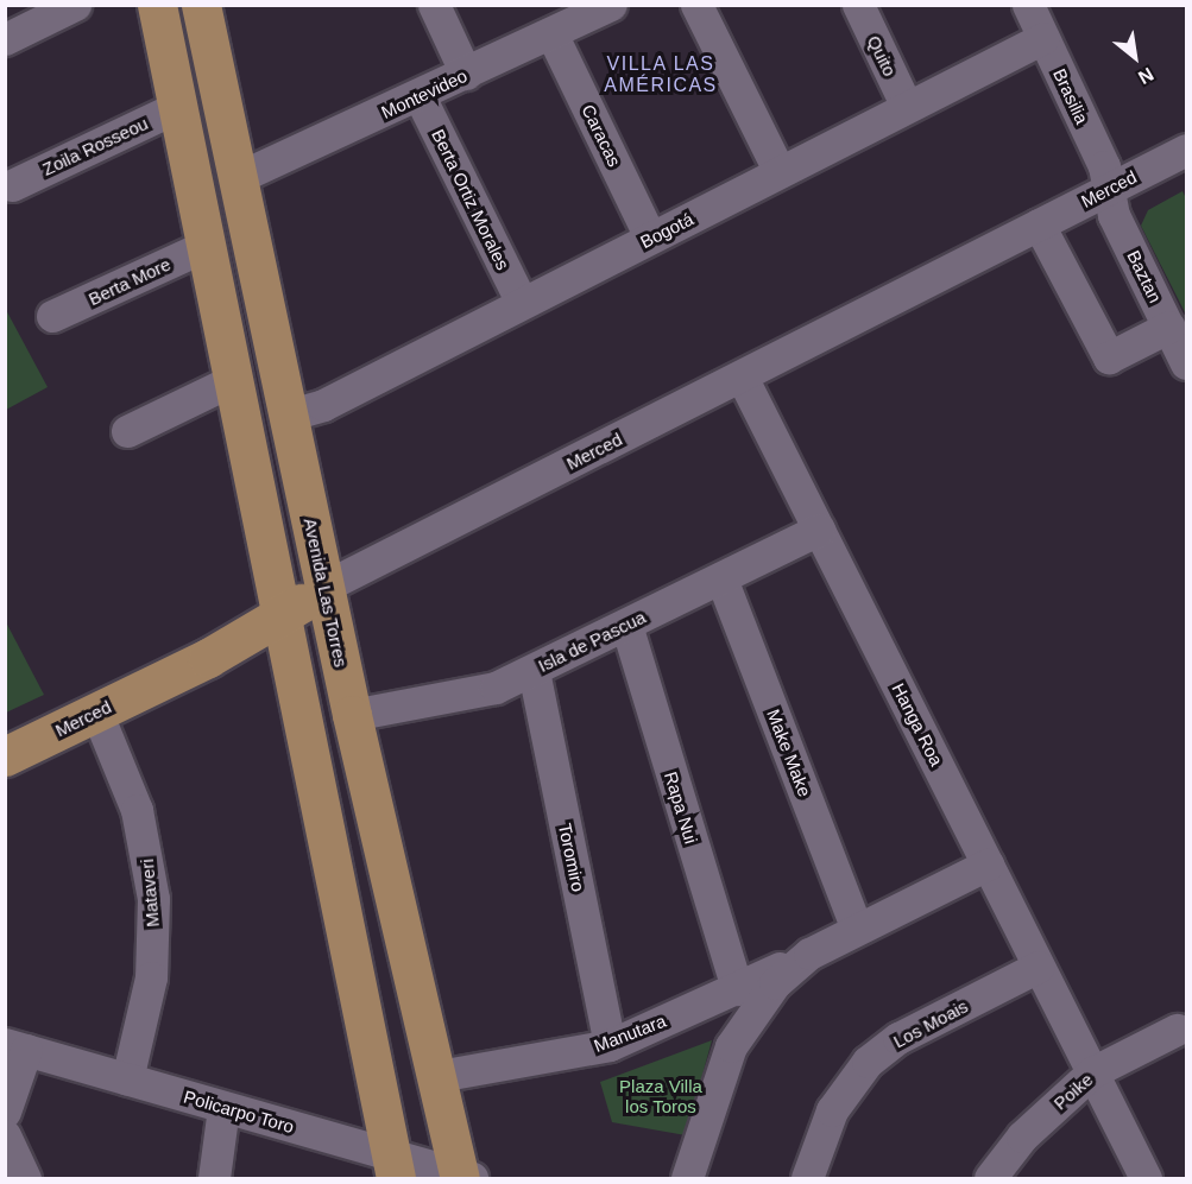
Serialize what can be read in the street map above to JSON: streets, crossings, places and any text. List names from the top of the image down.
{
  "streets": {
    "main road": ["Merced", "Avenida Las Torres"],
    "street": [
      "Quito",
      "Montevideo",
      "Brasilia",
      "Caracas",
      "Zoila Rosseou",
      "Berta Ortiz Morales",
      "Bogotá",
      "Baztan",
      "Berta More",
      "Isla de Pascua",
      "Hanga Roa",
      "Make Make",
      "Rapa Nui",
      "Toromiro",
      "Mataveri",
      "Los Moais",
      "Manutara",
      "Poike",
      "Policarpo Toro"
    ]
  },
  "crossings": [
    ["Quito", "Bogotá"],
    ["Montevideo", "Caracas"],
    ["Montevideo", "Berta Ortiz Morales"],
    ["Montevideo", "Avenida Las Torres"],
    ["Brasilia", "Merced"],
    ["Brasilia", "Bogotá"],
    ["Brasilia", "Baztan"],
    ["Caracas", "Bogotá"],
    ["Merced", "Baztan"],
    ["Merced", "Avenida Las Torres"],
    ["Merced", "Hanga Roa"],
    ["Merced", "Mataveri"],
    ["Berta Ortiz Morales", "Bogotá"],
    ["Bogotá", "Avenida Las Torres"],
    ["Avenida Las Torres", "Isla de Pascua"],
    ["Avenida Las Torres", "Manutara"],
    ["Avenida Las Torres", "Policarpo Toro"],
    ["Isla de Pascua", "Hanga Roa"],
    ["Isla de Pascua", "Make Make"],
    ["Isla de Pascua", "Rapa Nui"],
    ["Isla de Pascua", "Toromiro"],
    ["Hanga Roa", "Los Moais"],
    ["Hanga Roa", "Manutara"],
    ["Hanga Roa", "Poike"],
    ["Make Make", "Manutara"],
    ["Rapa Nui", "Manutara"],
    ["Toromiro", "Manutara"],
    ["Mataveri", "Policarpo Toro"]
  ],
  "districts": ["VILLA LAS AMÉRICAS"],
  "parks": ["Plaza Villa los Toros"],
  "north": "bottom right"
}
